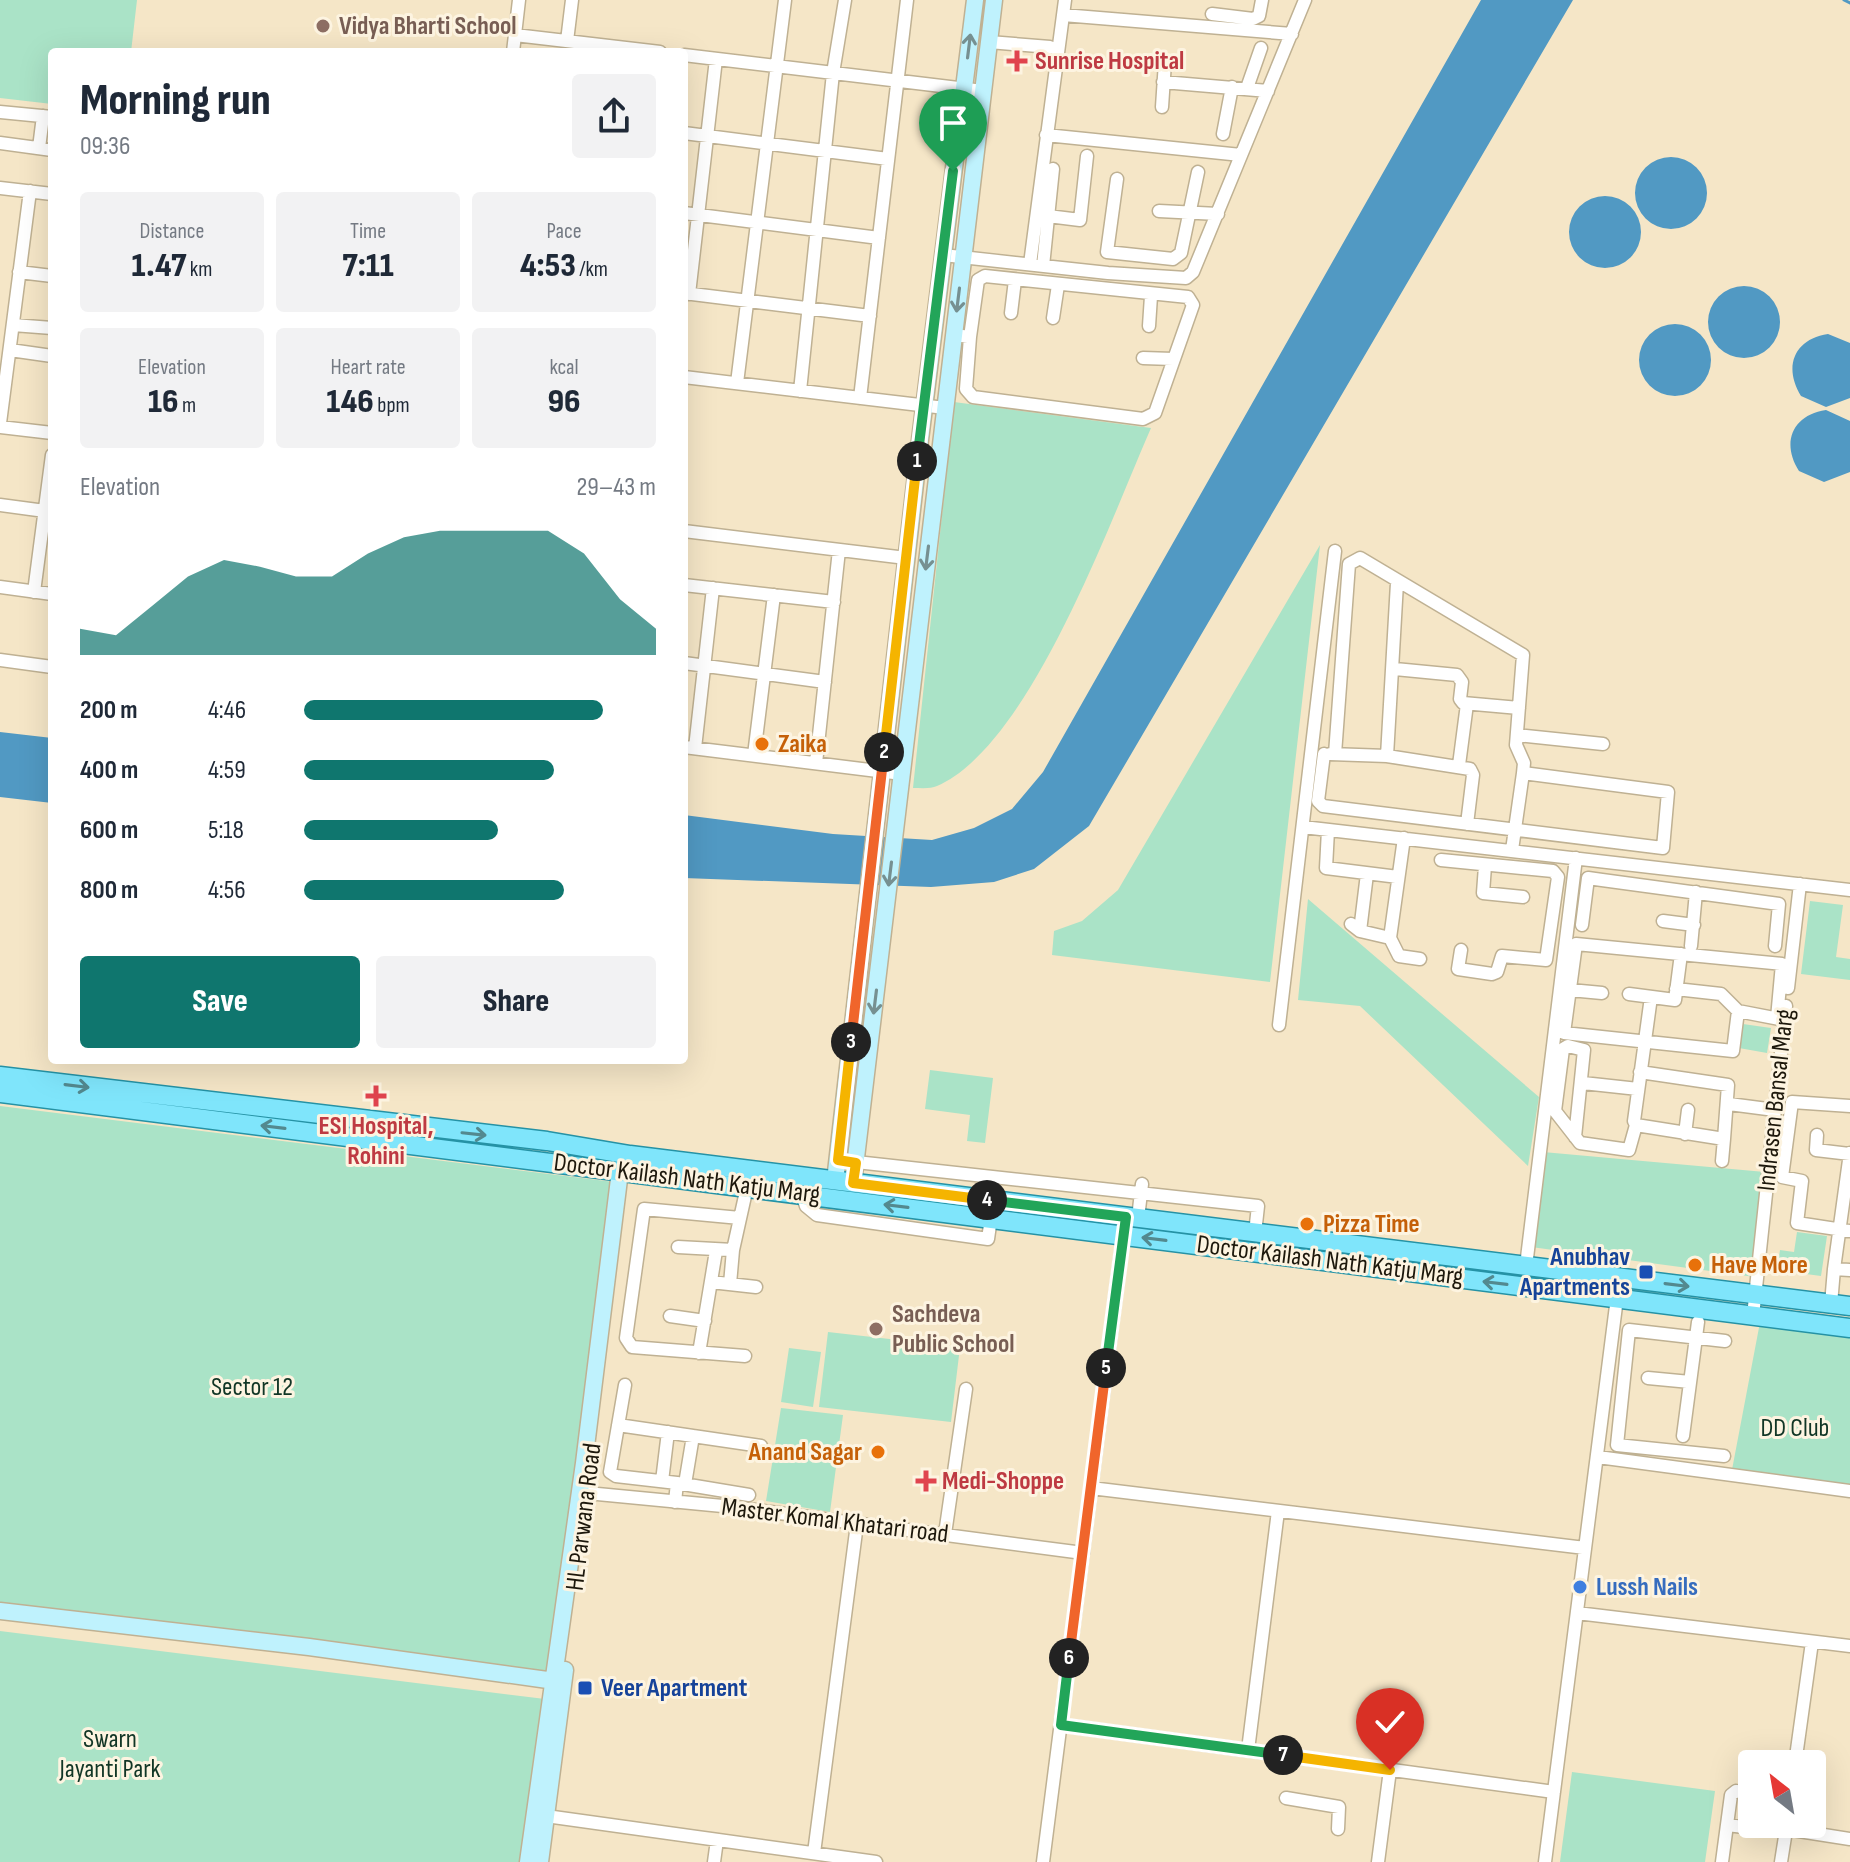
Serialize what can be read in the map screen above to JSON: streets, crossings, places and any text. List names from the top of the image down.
{
  "streets": {
    "main road": ["Doctor Kailash Nath Katju Marg"],
    "street": ["Indrasen Bansal Marg", "HL Parwana Road", "Master Komal Khatari road"]
  },
  "crossings": [
    ["Indrasen Bansal Marg", "Doctor Kailash Nath Katju Marg"],
    ["Doctor Kailash Nath Katju Marg", "HL Parwana Road"],
    ["HL Parwana Road", "Master Komal Khatari road"]
  ],
  "parks": ["Sector 12", "DD Club", "Swarn Jayanti Park"],
  "places": {
    "other": [
      "Vidya Bharti School",
      "Zaika",
      "Pizza Time",
      "Have More",
      "Sachdeva Public School",
      "Anand Sagar",
      "Lussh Nails"
    ],
    "health": ["Sunrise Hospital", "ESI Hospital, Rohini", "Medi-Shoppe"],
    "transit": ["Anubhav Apartments", "Veer Apartment"]
  },
  "north": "top left",
  "page": {
    "heading": ["Morning run", "09:36"],
    "stats": [
      ["Distance", "1.47 km"],
      ["Time", "7:11"],
      ["Pace", "4:53 /km"],
      ["Elevation", "16 m"],
      ["Heart rate", "146 bpm"],
      ["kcal", "96"]
    ],
    "pins": [
      "1",
      "2",
      "3",
      "4",
      "5",
      "6",
      "7"
    ],
    "chart": ["Elevation", "29–43 m"],
    "list": [
      {
        "name": "200 m",
        "note": "4:46"
      },
      {
        "name": "400 m",
        "note": "4:59"
      },
      {
        "name": "600 m",
        "note": "5:18"
      },
      {
        "name": "800 m",
        "note": "4:56"
      }
    ],
    "buttons": ["Save", "Share"]
  }
}
